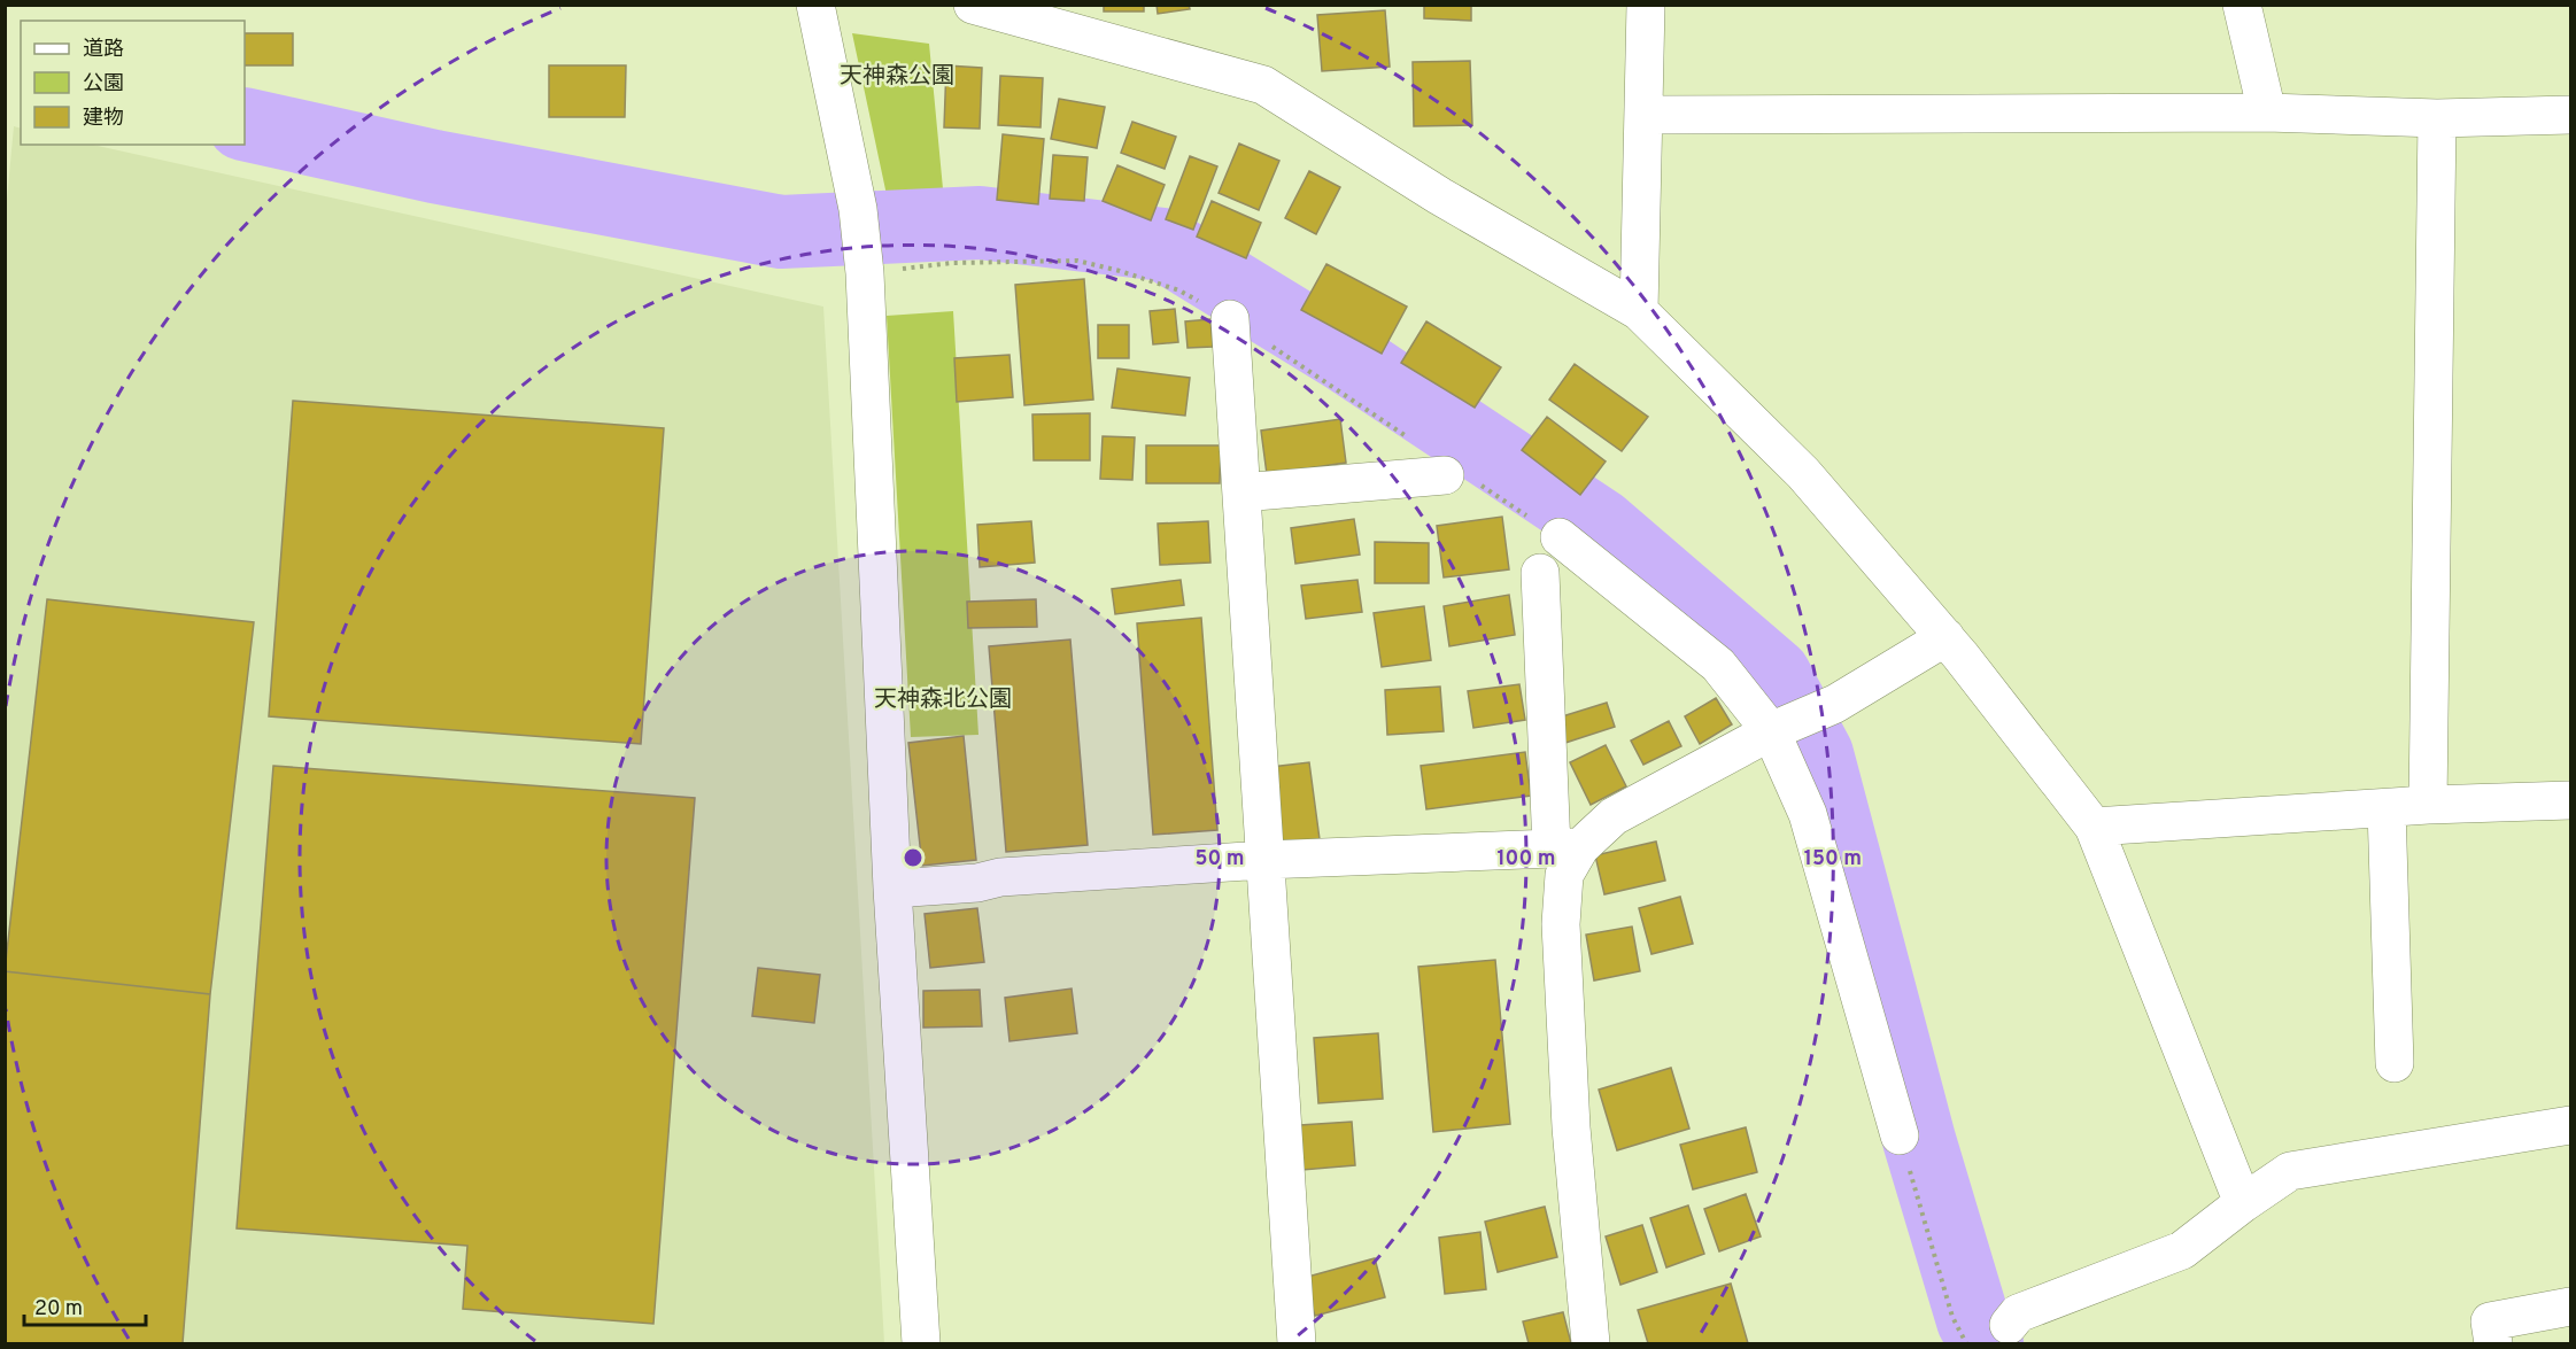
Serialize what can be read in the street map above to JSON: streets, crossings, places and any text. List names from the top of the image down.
{
  "parks": ["天神森公園", "天神森北公園"],
  "legend": ["道路", "公園", "建物"],
  "scale_bar": "20 m",
  "rings": ["50 m", "100 m", "150 m"]
}
